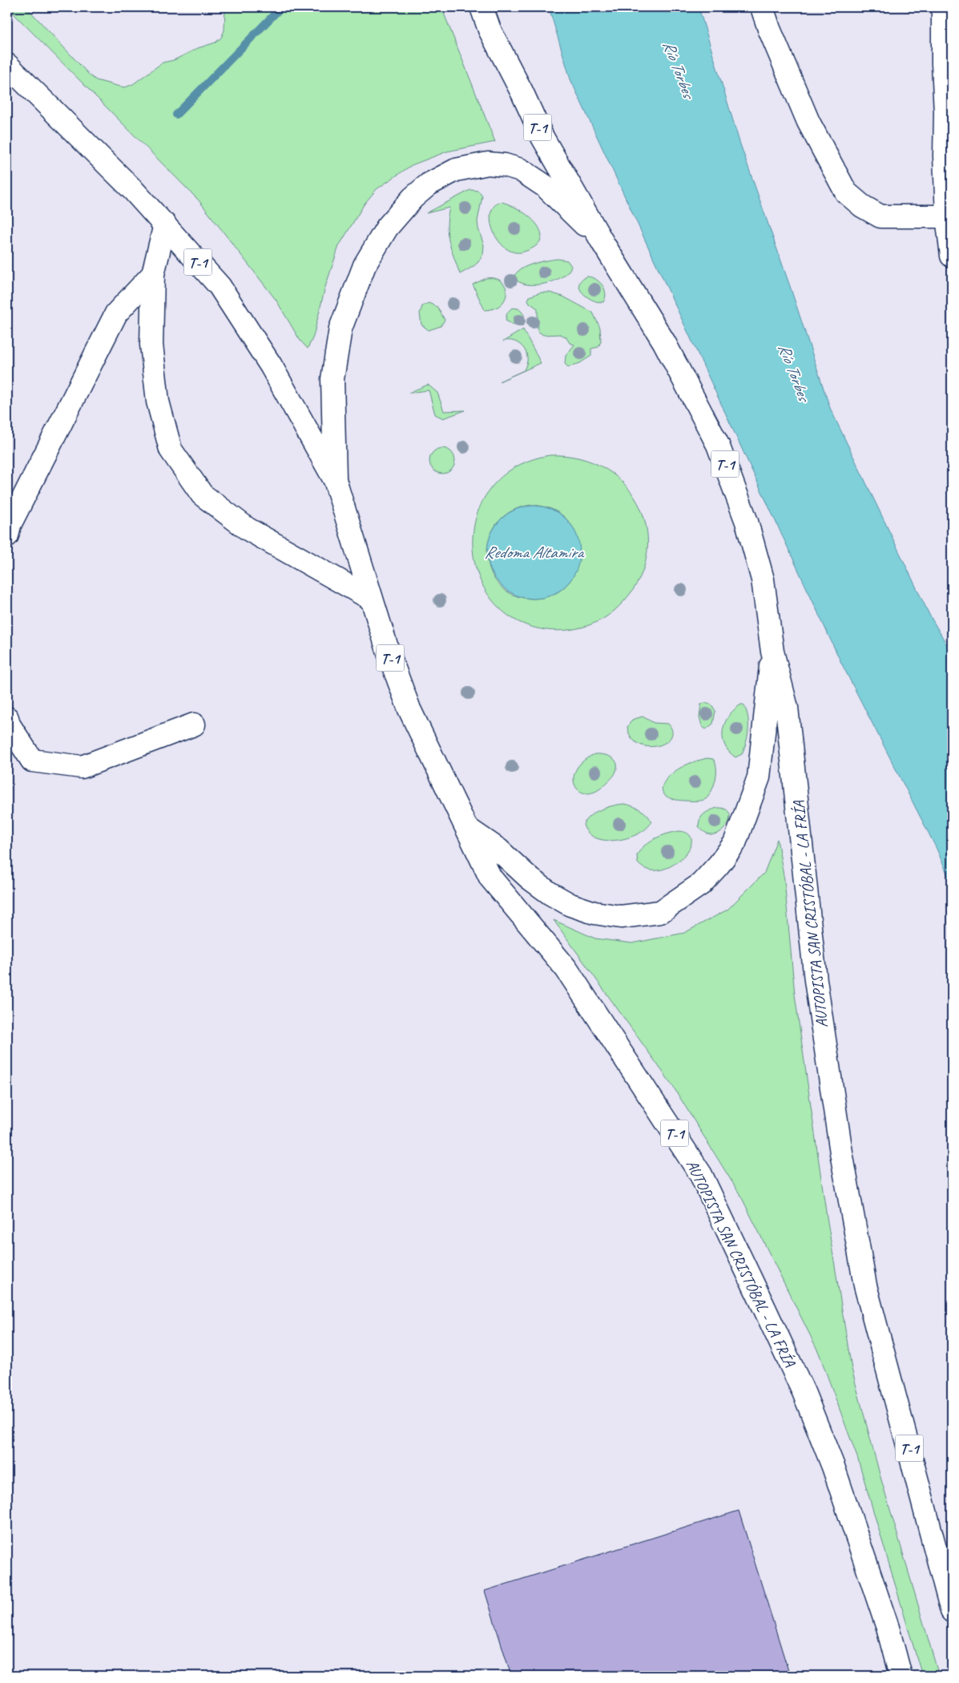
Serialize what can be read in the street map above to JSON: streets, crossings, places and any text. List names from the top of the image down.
{
  "streets": {
    "main road": ["T-1", "AUTOPISTA SAN CRISTÓBAL - LA FRÍA"]
  },
  "crossings": [
    ["T-1", "AUTOPISTA SAN CRISTÓBAL - LA FRÍA"]
  ],
  "water": ["Río Torbes", "Redoma Altamira"]
}
